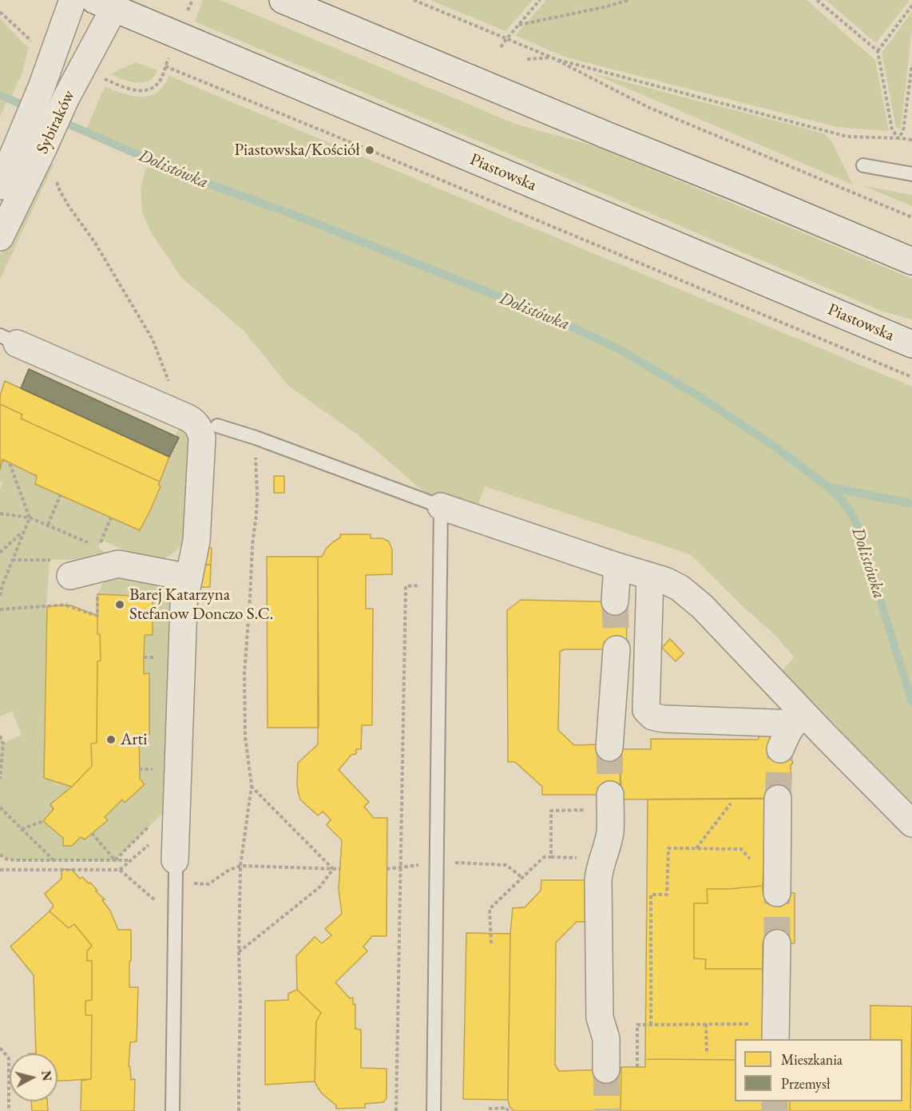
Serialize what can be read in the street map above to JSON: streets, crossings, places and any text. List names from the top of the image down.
{
  "streets": {
    "street": ["Sybiraków", "Piastowska"]
  },
  "crossings": [
    ["Sybiraków", "Piastowska"]
  ],
  "water": ["Dolistówka"],
  "places": ["Piastowska/Kościół", "Barej Katarzyna Stefanow Donczo S.C.", "Arti"],
  "legend": ["Mieszkania", "Przemysł"],
  "north": "right"
}
